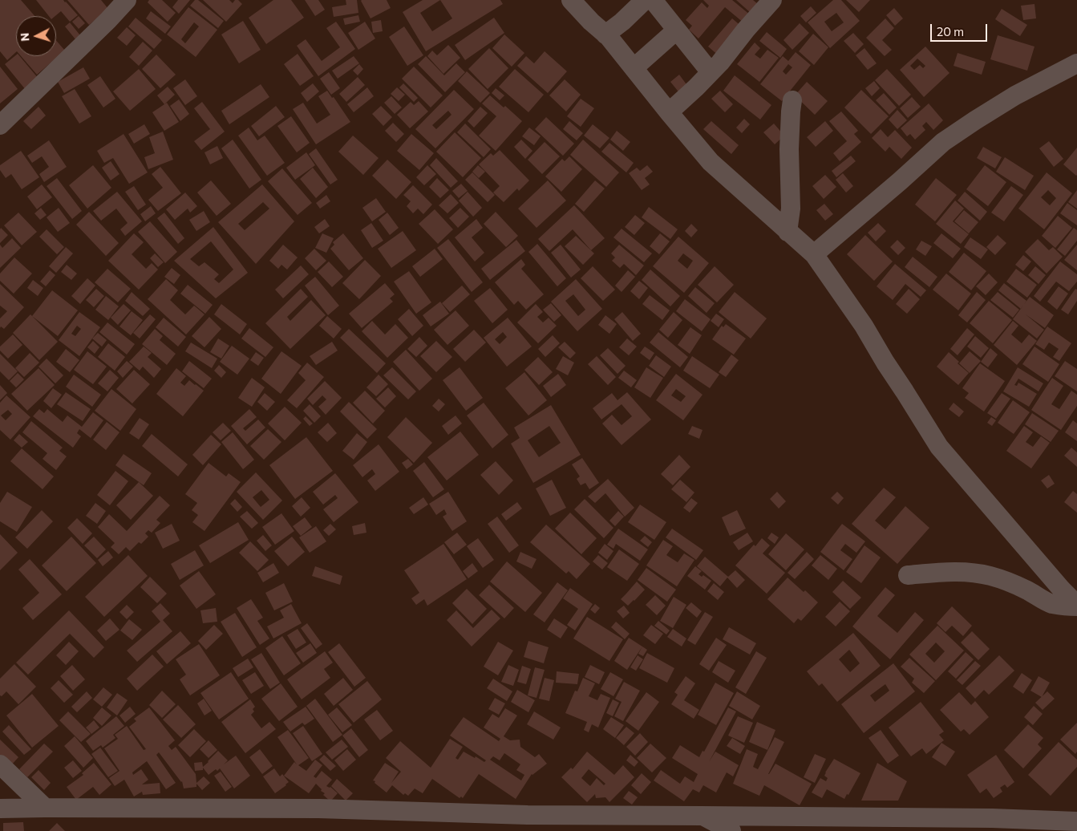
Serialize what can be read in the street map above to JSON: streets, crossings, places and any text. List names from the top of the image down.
{
  "scale_bar": "20 m",
  "north": "left"
}
